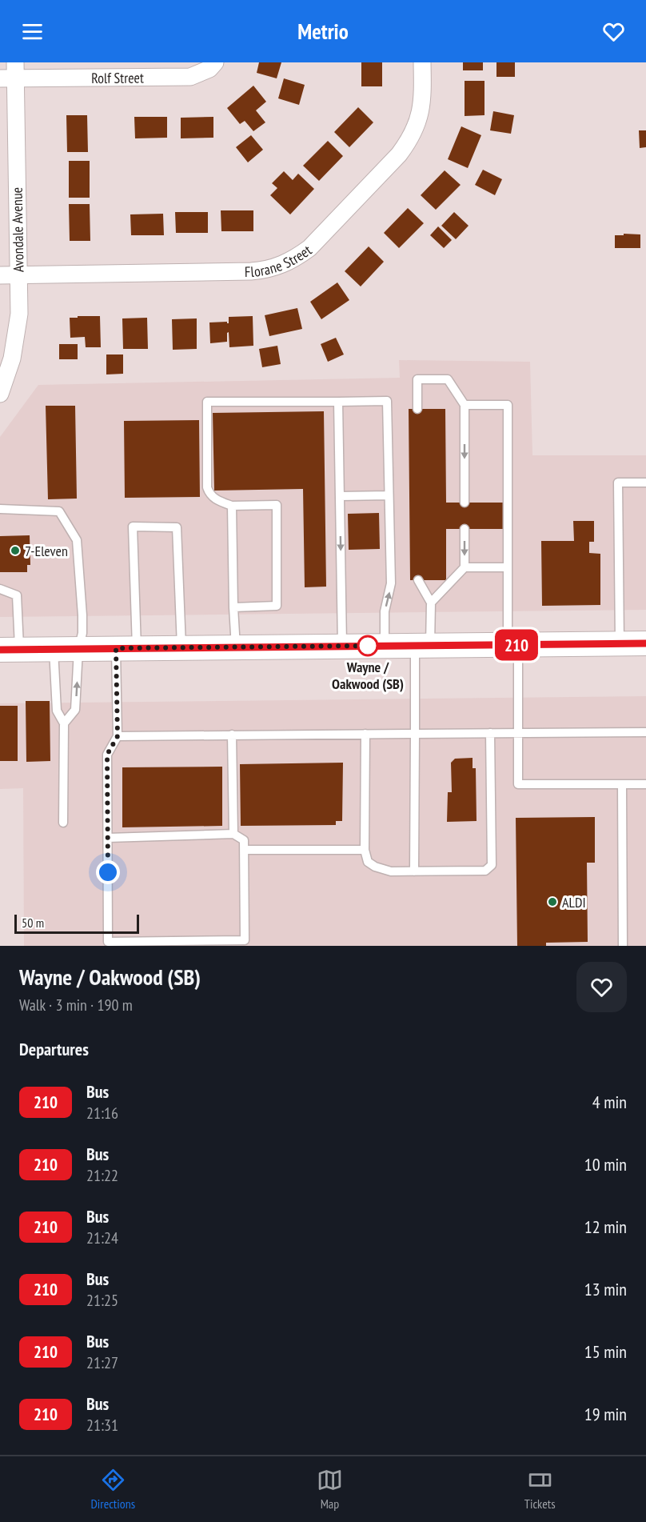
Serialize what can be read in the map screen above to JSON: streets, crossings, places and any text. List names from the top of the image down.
{
  "streets": {
    "street": ["Rolf Street", "Avondale Avenue", "Florane Street"]
  },
  "crossings": [
    ["Rolf Street", "Avondale Avenue"],
    ["Avondale Avenue", "Florane Street"]
  ],
  "places": ["7-Eleven", "Wayne / Oakwood (SB)", "ALDI"],
  "lines": ["bus line 210"],
  "scale_bar": "50 m",
  "page": {
    "header": "Metrio",
    "on_map": "210",
    "scale": "50 m",
    "heading": [
      ["Wayne / Oakwood (SB)", "Walk · 3 min · 190 m"],
      "Departures"
    ],
    "list": [
      {
        "mark": "210",
        "name": "Bus",
        "note": "21:16",
        "value": "4 min"
      },
      {
        "mark": "210",
        "name": "Bus",
        "note": "21:22",
        "value": "10 min"
      },
      {
        "mark": "210",
        "name": "Bus",
        "note": "21:24",
        "value": "12 min"
      },
      {
        "mark": "210",
        "name": "Bus",
        "note": "21:25",
        "value": "13 min"
      },
      {
        "mark": "210",
        "name": "Bus",
        "note": "21:27",
        "value": "15 min"
      },
      {
        "mark": "210",
        "name": "Bus",
        "note": "21:31",
        "value": "19 min"
      }
    ],
    "tabs": ["Directions", "Map", "Tickets"]
  }
}
